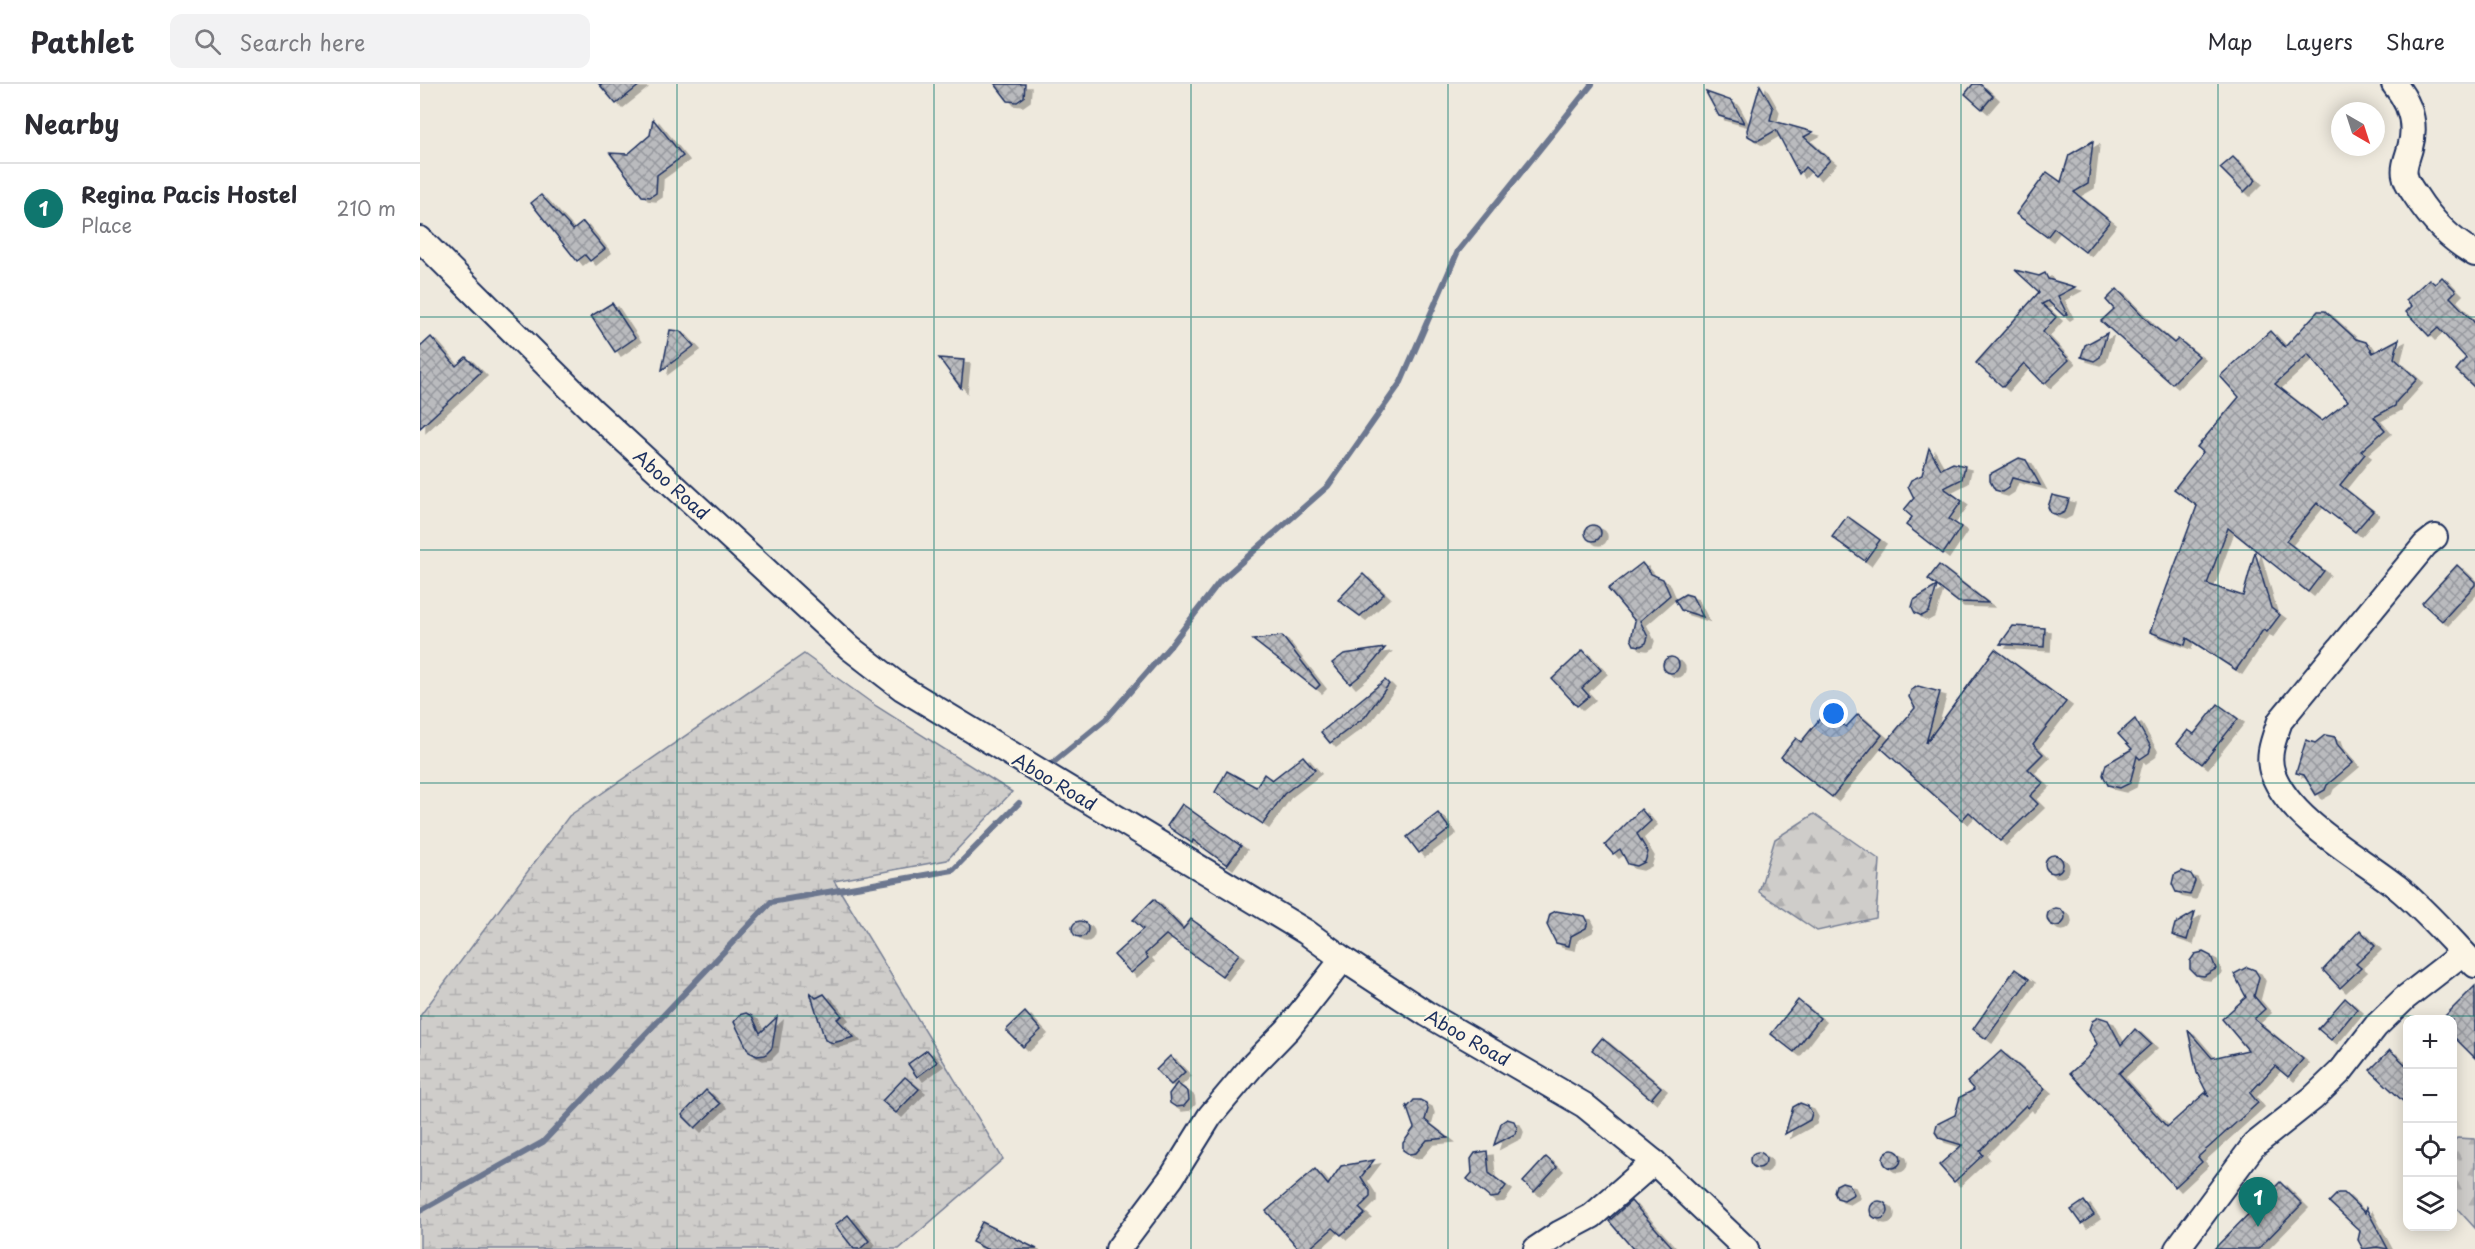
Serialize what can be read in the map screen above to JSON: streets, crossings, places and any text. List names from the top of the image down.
{
  "streets": {
    "street": ["Aboo Road"]
  },
  "north": "bottom right",
  "page": {
    "header": "Pathlet",
    "search": "Search here",
    "nav": ["Map", "Layers", "Share"],
    "heading": "Nearby",
    "list": [
      {
        "mark": "1",
        "name": "Regina Pacis Hostel",
        "note": "Place",
        "value": "210 m"
      }
    ],
    "map_buttons": ["+", "−"],
    "pins": "1"
  }
}
